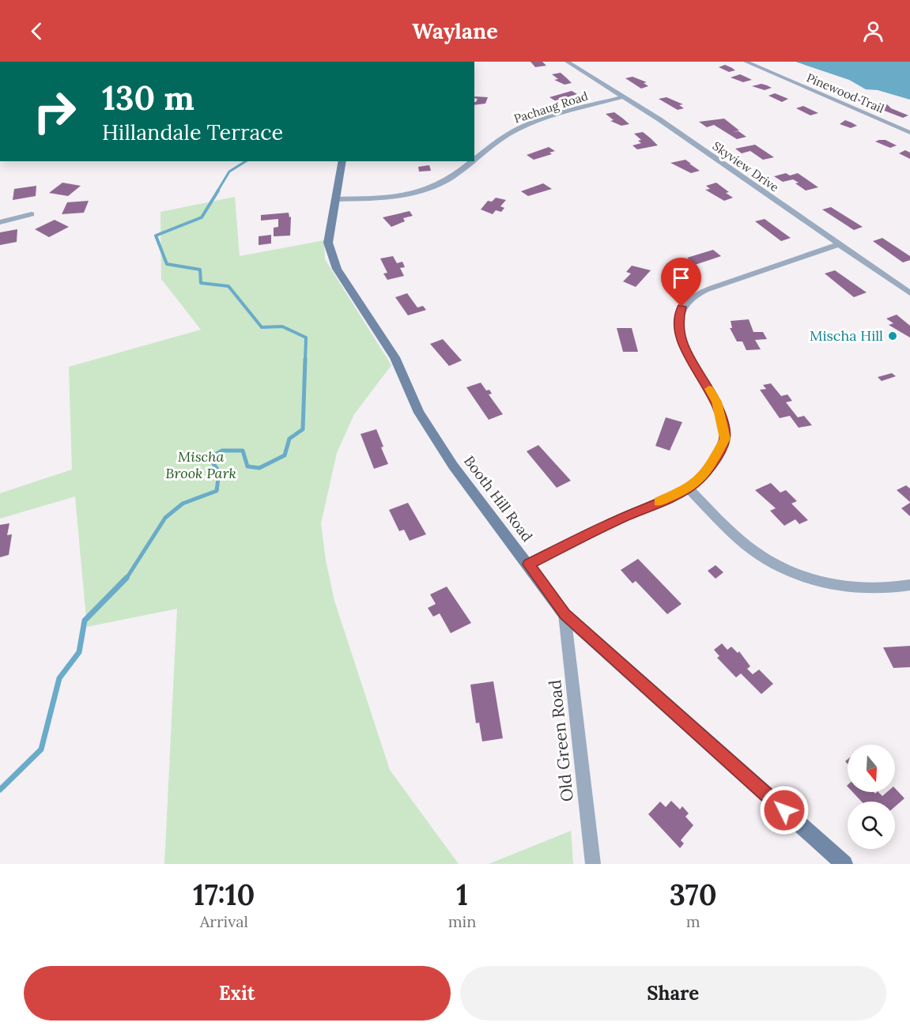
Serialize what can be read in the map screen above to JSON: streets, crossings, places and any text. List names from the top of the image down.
{
  "streets": {
    "street": [
      "Pinewood Trail",
      "Pachaug Road",
      "Skyview Drive",
      "Booth Hill Road",
      "Old Green Road"
    ]
  },
  "crossings": [
    ["Pachaug Road", "Skyview Drive"],
    ["Pachaug Road", "Booth Hill Road"],
    ["Booth Hill Road", "Old Green Road"]
  ],
  "parks": ["Mischa Brook Park"],
  "places": ["Mischa Hill"],
  "north": "bottom",
  "page": {
    "header": "Waylane",
    "turn": ["130 m", "Hillandale Terrace"],
    "eta": [
      "17:10",
      "Arrival",
      "1",
      "min",
      "370",
      "m"
    ],
    "buttons": ["Exit", "Share"]
  }
}
